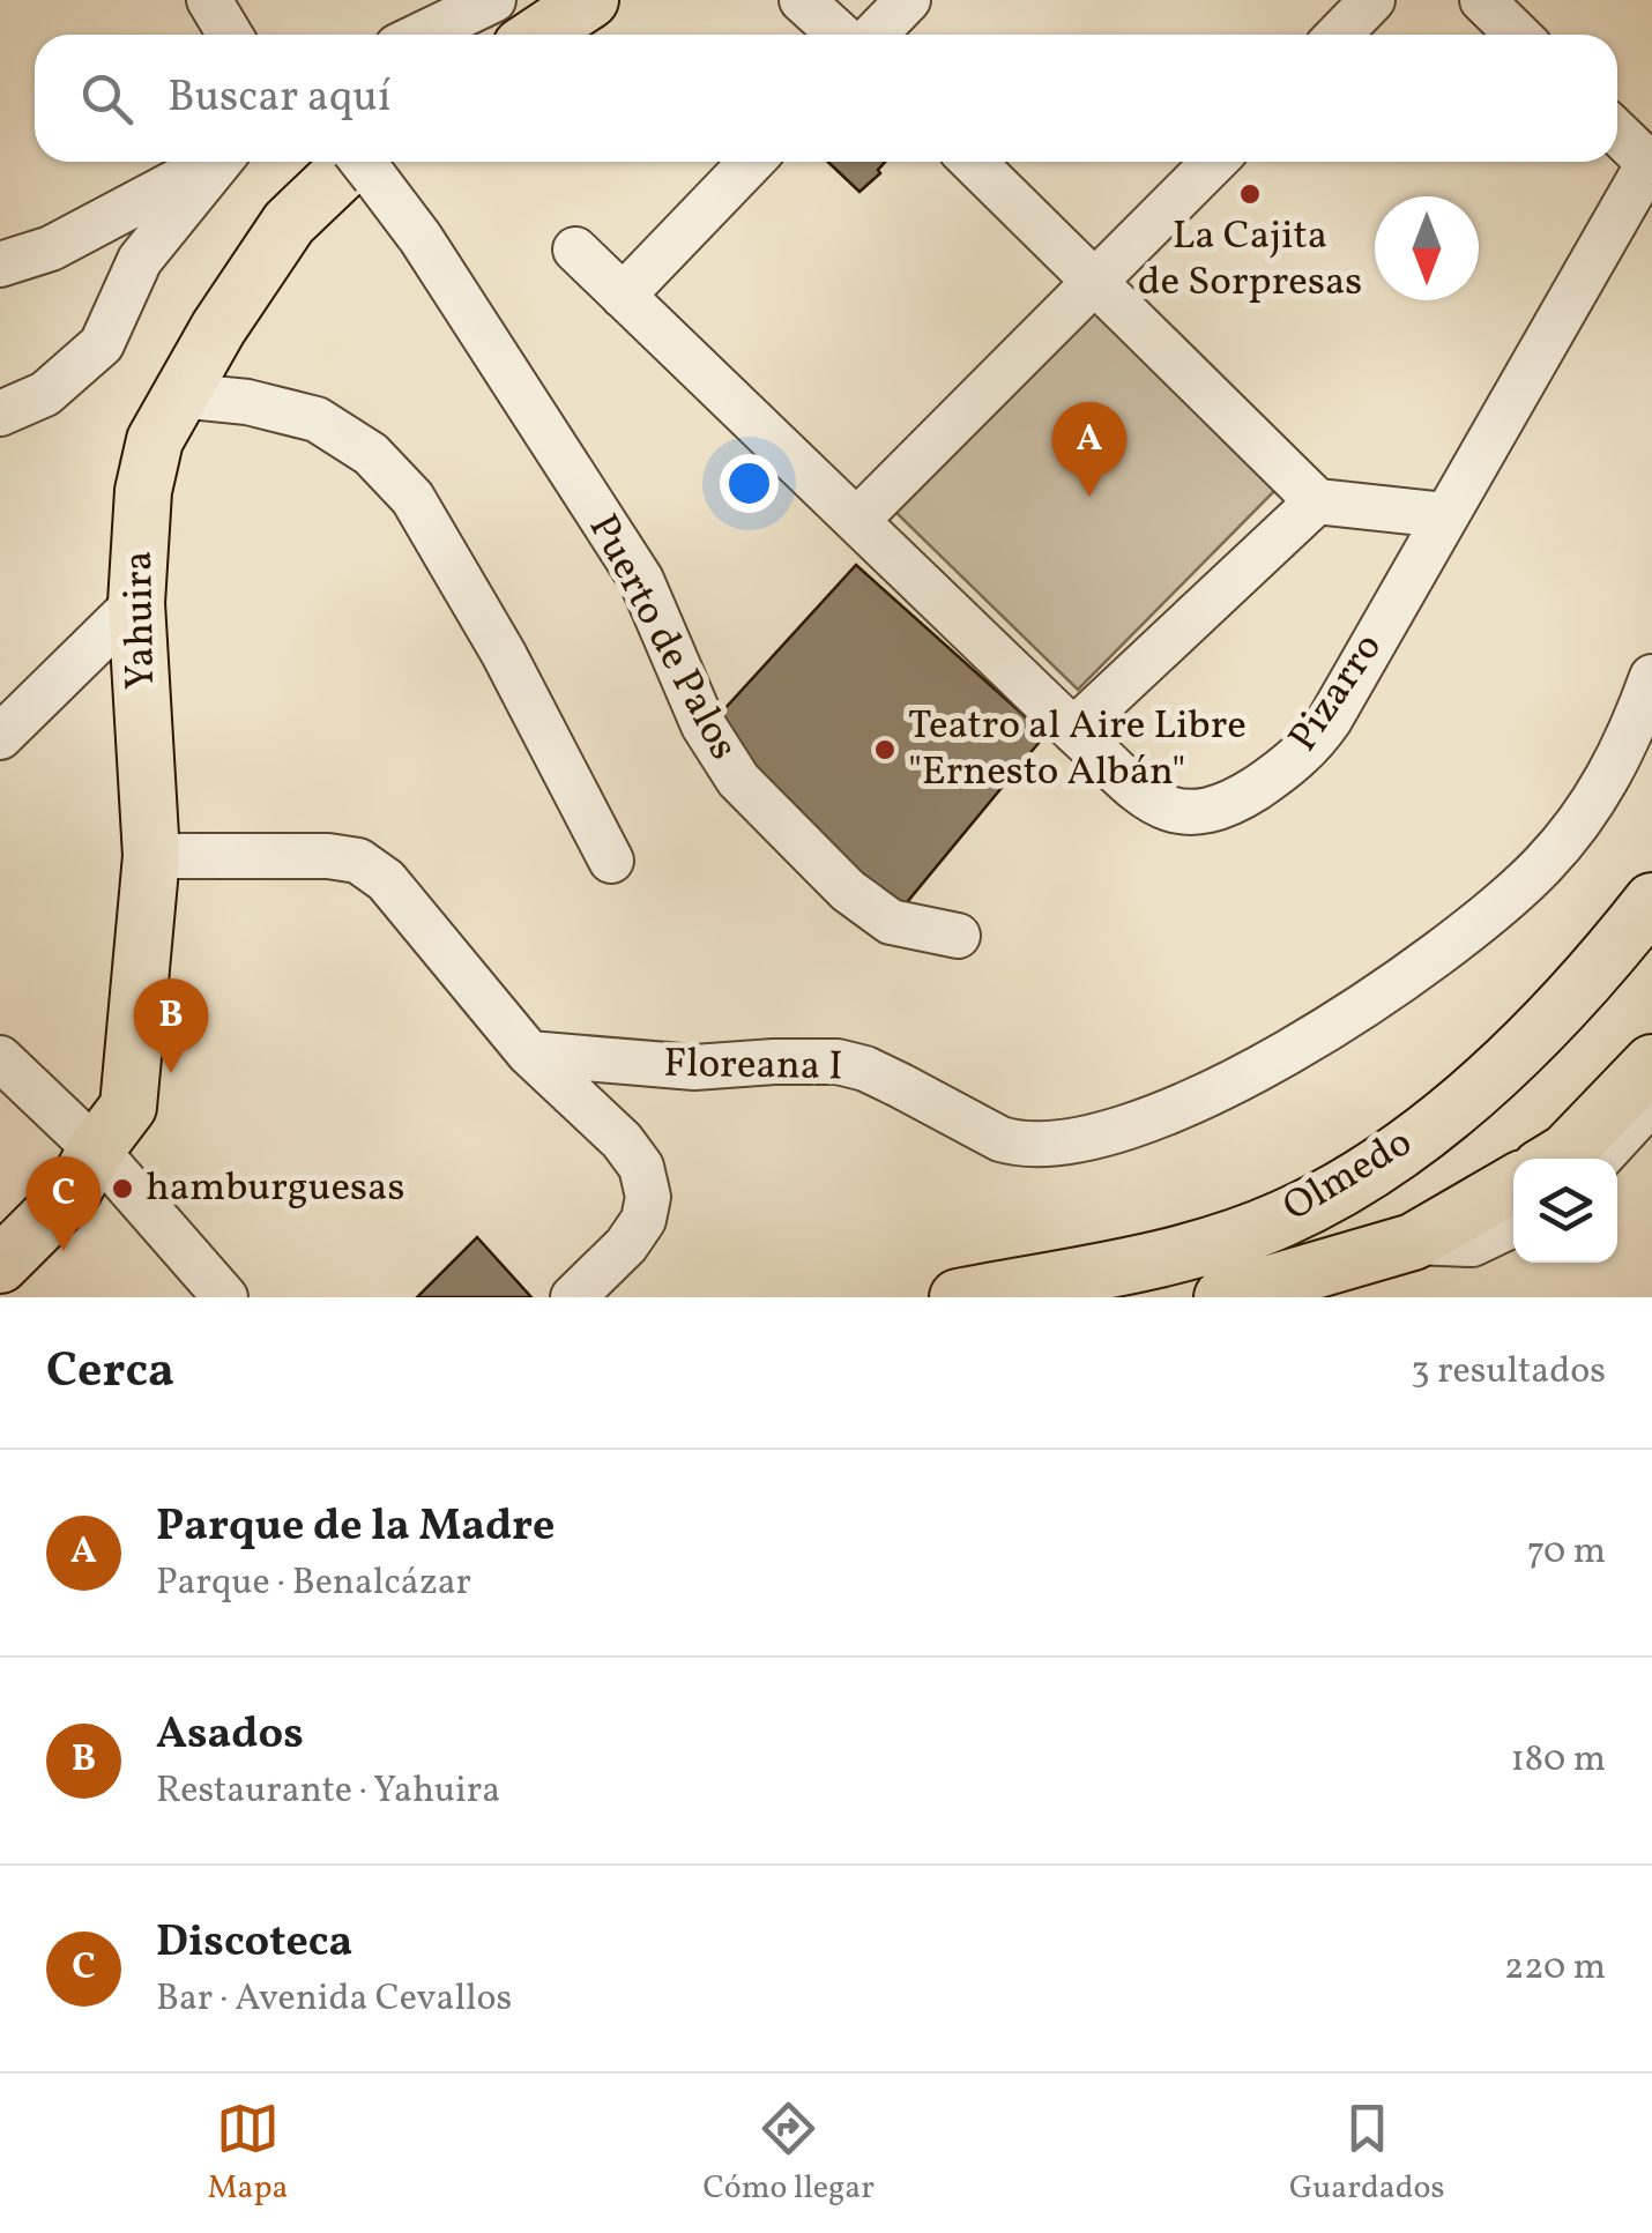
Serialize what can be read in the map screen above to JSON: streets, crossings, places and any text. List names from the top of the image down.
{
  "streets": {
    "main road": ["Yahuira", "Olmedo"],
    "street": ["Puerto de Palos", "Pizarro", "Floreana I"]
  },
  "places": ["La Cajita de Sorpresas", "Teatro al Aire Libre \"Ernesto Albán\"", "hamburguesas"],
  "north": "bottom",
  "page": {
    "search": "Buscar aquí",
    "pins": ["A", "B", "C"],
    "heading": ["Cerca", "3 resultados"],
    "list": [
      {
        "mark": "A",
        "name": "Parque de la Madre",
        "note": "Parque · Benalcázar",
        "value": "70 m"
      },
      {
        "mark": "B",
        "name": "Asados",
        "note": "Restaurante · Yahuira",
        "value": "180 m"
      },
      {
        "mark": "C",
        "name": "Discoteca",
        "note": "Bar · Avenida Cevallos",
        "value": "220 m"
      }
    ],
    "nav": ["Mapa", "Cómo llegar", "Guardados"]
  }
}
